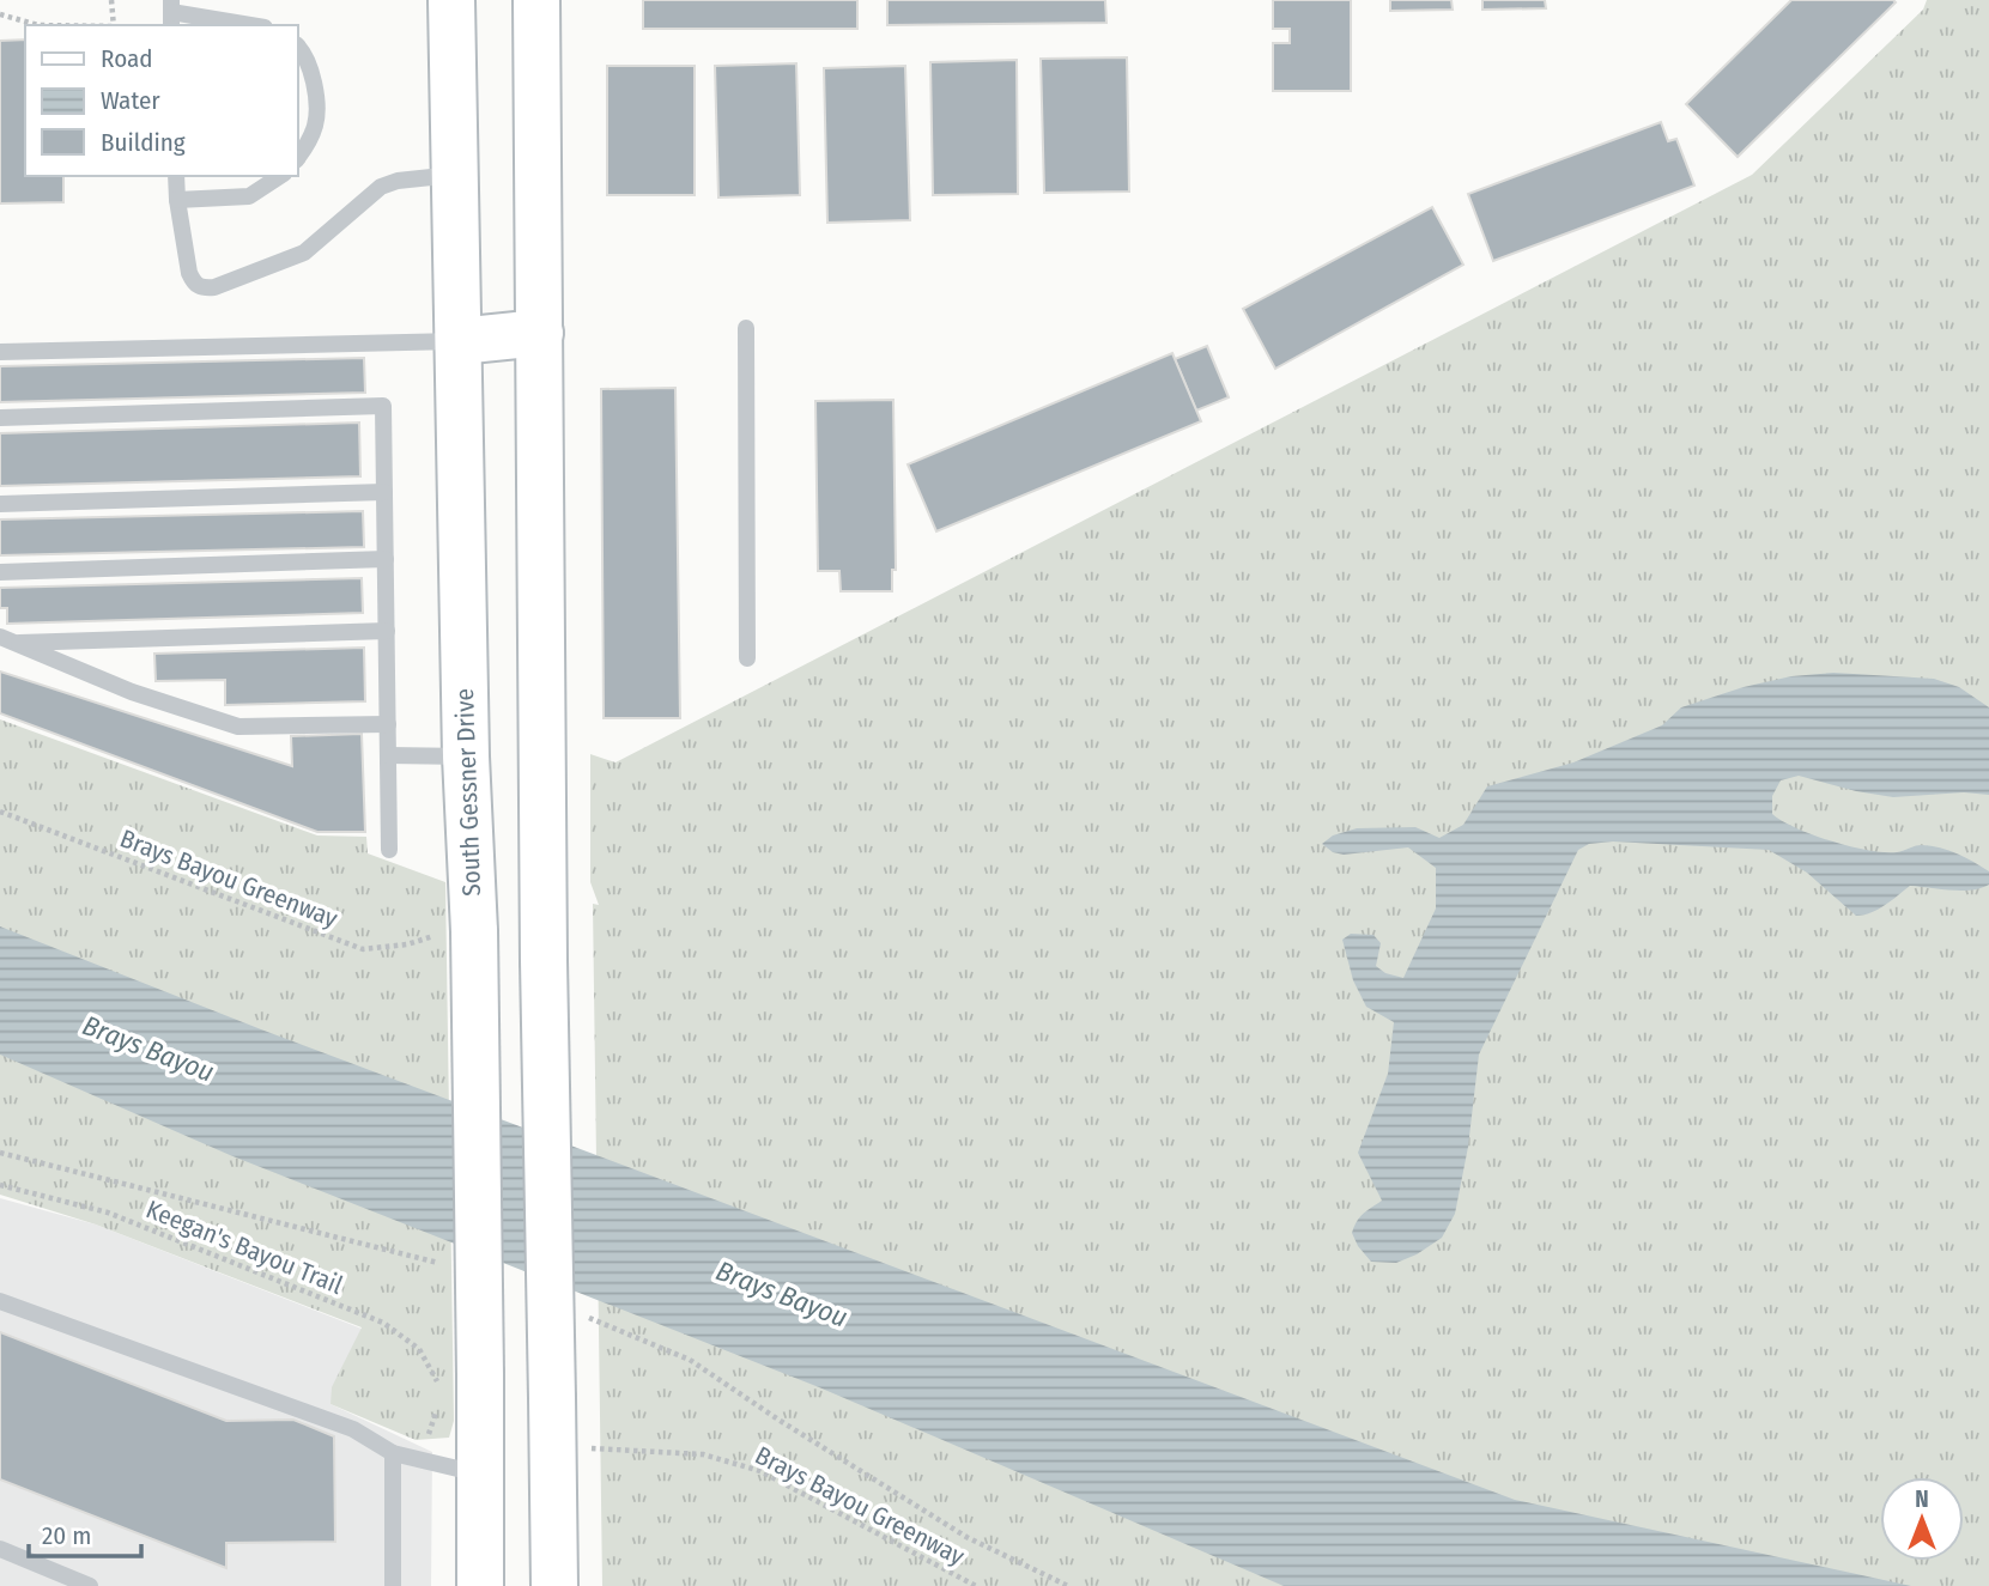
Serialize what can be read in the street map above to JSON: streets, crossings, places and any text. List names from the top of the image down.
{
  "streets": {
    "main road": ["South Gessner Drive"],
    "path": ["Brays Bayou Greenway", "Keegan's Bayou Trail"]
  },
  "crossings": [
    ["South Gessner Drive", "Brays Bayou Greenway"],
    ["South Gessner Drive", "Keegan's Bayou Trail"]
  ],
  "water": ["Brays Bayou"],
  "legend": ["Road", "Water", "Building"],
  "scale_bar": "20 m",
  "north": "top"
}
